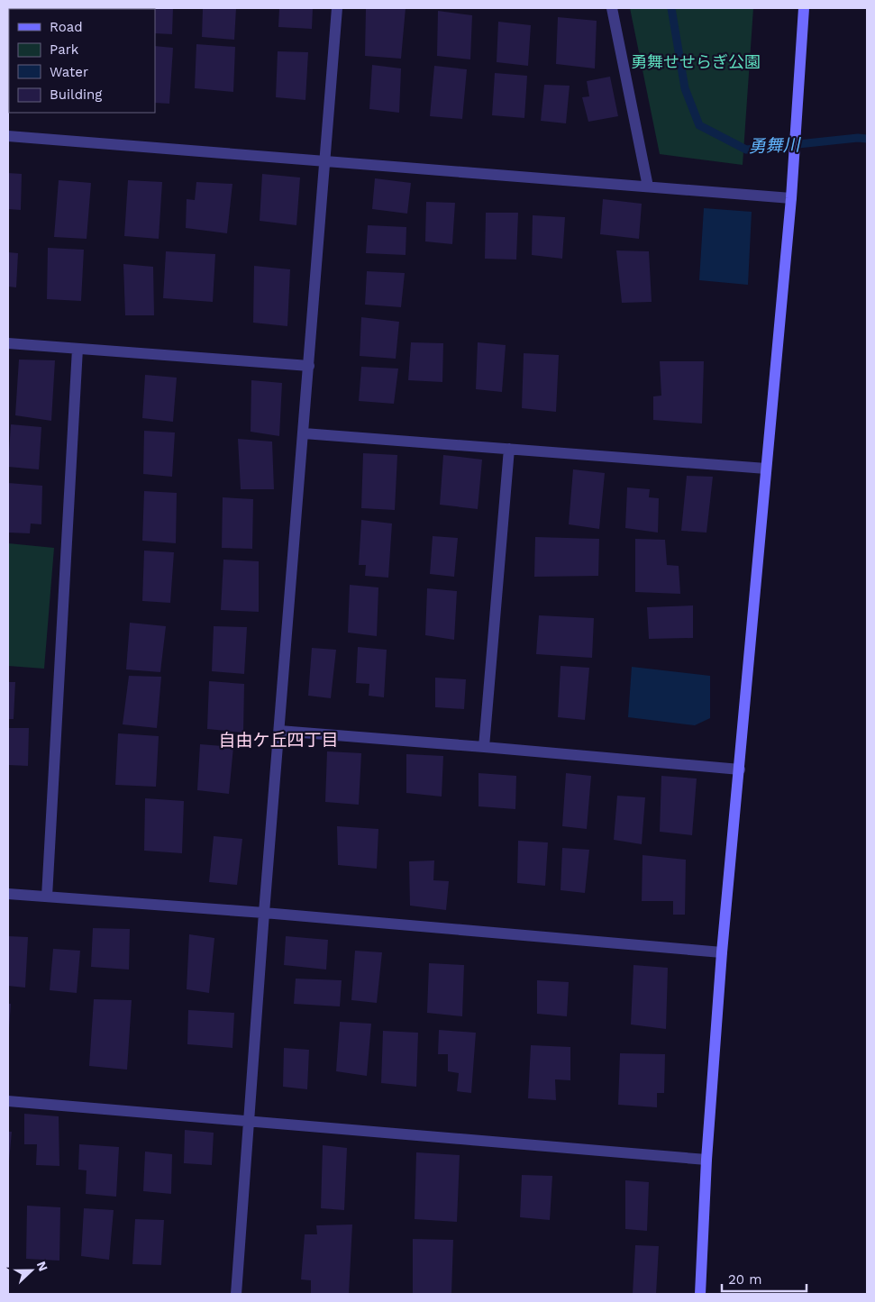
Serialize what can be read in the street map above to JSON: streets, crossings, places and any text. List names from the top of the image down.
{
  "districts": ["自由ケ丘四丁目"],
  "water": ["勇舞川"],
  "parks": ["勇舞せせらぎ公園"],
  "legend": [
    "Road",
    "Park",
    "Water",
    "Building"
  ],
  "scale_bar": "20 m",
  "north": "right"
}
